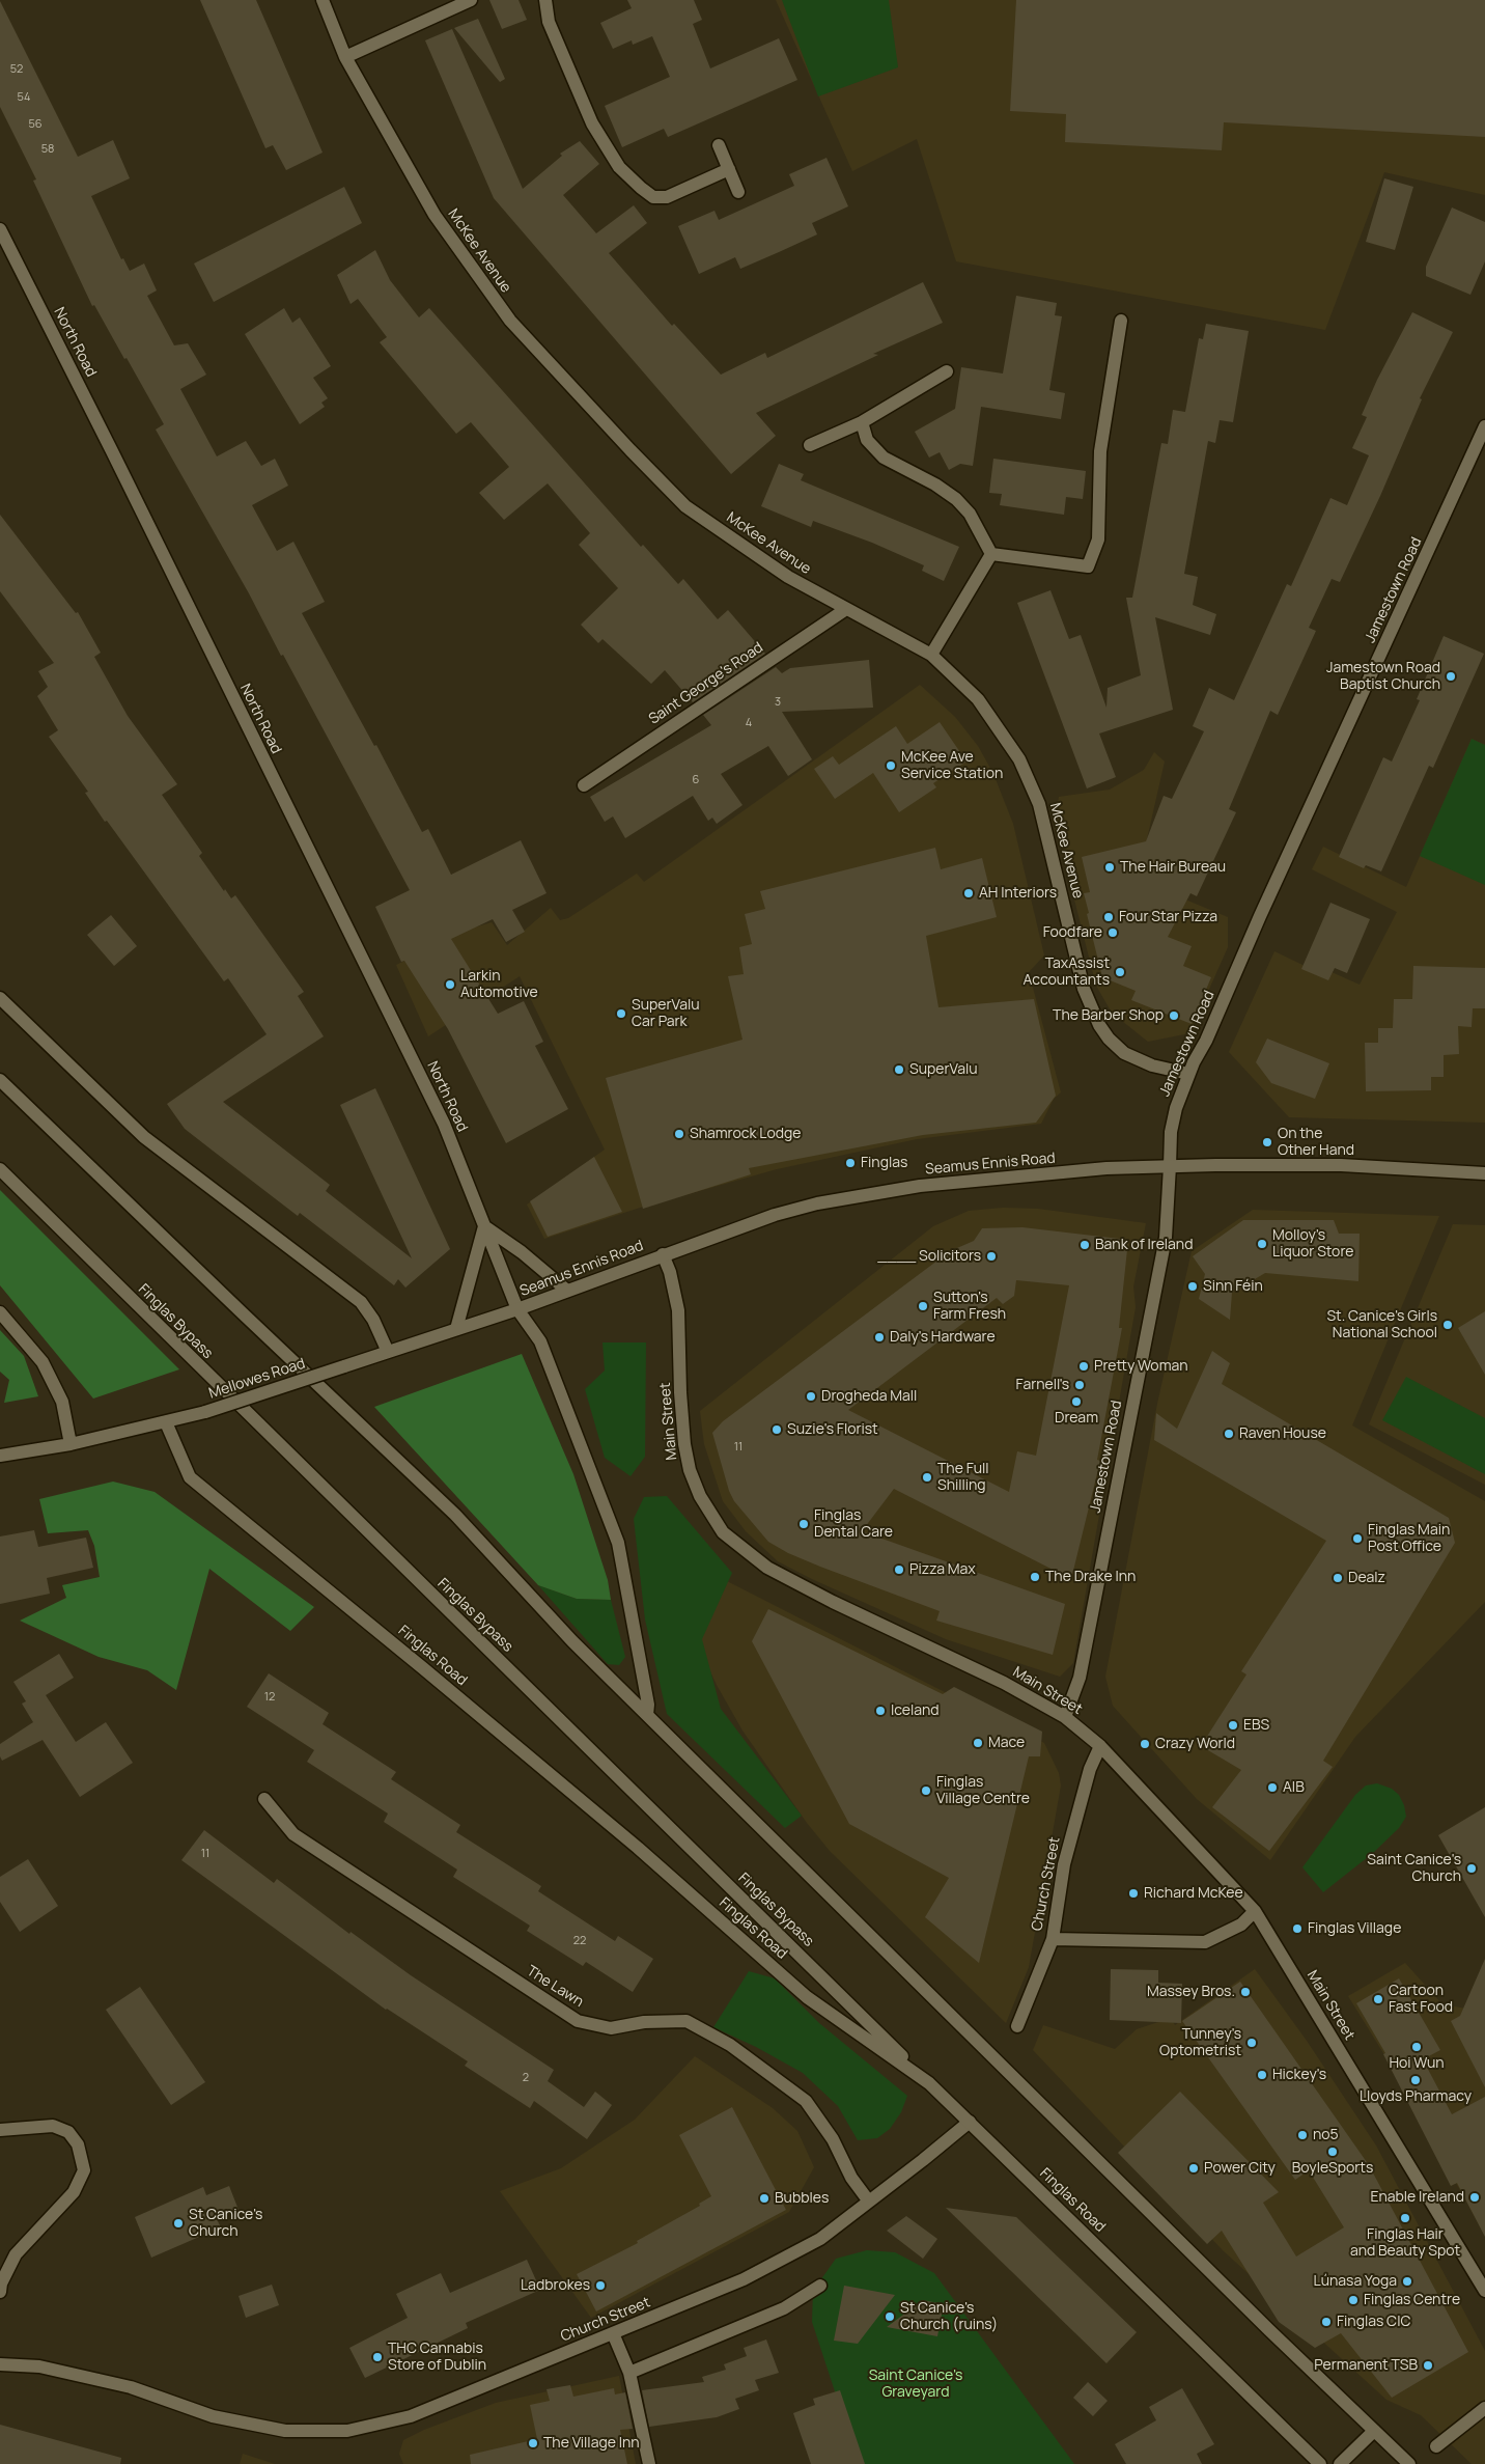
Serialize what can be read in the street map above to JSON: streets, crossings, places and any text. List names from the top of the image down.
{
  "streets": {
    "street": [
      "McKee Avenue",
      "North Road",
      "Jamestown Road",
      "Saint George's Road",
      "Seamus Ennis Road",
      "Finglas Bypass",
      "Mellowes Road",
      "Main Street",
      "Finglas Road",
      "Church Street",
      "The Lawn"
    ]
  },
  "crossings": [
    ["McKee Avenue", "Jamestown Road"],
    ["McKee Avenue", "Saint George's Road"],
    ["North Road", "Seamus Ennis Road"],
    ["North Road", "Mellowes Road"],
    ["Jamestown Road", "Seamus Ennis Road"],
    ["Jamestown Road", "Main Street"],
    ["Seamus Ennis Road", "Mellowes Road"],
    ["Seamus Ennis Road", "Main Street"],
    ["Finglas Bypass", "Finglas Road"],
    ["Mellowes Road", "Finglas Road"],
    ["Main Street", "Church Street"],
    ["Finglas Road", "Church Street"],
    ["Church Street", "The Lawn"]
  ],
  "parks": ["Saint Canice's Graveyard"],
  "places": [
    "Jamestown Road Baptist Church",
    "McKee Ave Service Station",
    "The Hair Bureau",
    "AH Interiors",
    "Four Star Pizza",
    "Foodfare",
    "TaxAssist Accountants",
    "Larkin Automotive",
    "SuperValu Car Park",
    "The Barber Shop",
    "SuperValu",
    "Shamrock Lodge",
    "On the Other Hand",
    "Finglas",
    "Molloy's Liquor Store",
    "Bank of Ireland",
    "____ Solicitors",
    "Sinn Féin",
    "Sutton's Farm Fresh",
    "St. Canice's Girls National School",
    "Daly's Hardware",
    "Pretty Woman",
    "Farnell's",
    "Drogheda Mall",
    "Dream",
    "Suzie's Florist",
    "Raven House",
    "The Full Shilling",
    "Finglas Dental Care",
    "Finglas Main Post Office",
    "Pizza Max",
    "The Drake Inn",
    "Dealz",
    "Iceland",
    "EBS",
    "Mace",
    "Crazy World",
    "AIB",
    "Finglas Village Centre",
    "Saint Canice's Church",
    "Richard McKee",
    "Finglas Village",
    "Massey Bros.",
    "Cartoon Fast Food",
    "Tunney's Optometrist",
    "Hoi Wun",
    "Hickey's",
    "Lloyds Pharmacy",
    "no5",
    "BoyleSports",
    "Power City",
    "Enable Ireland",
    "Bubbles",
    "Finglas Hair and Beauty Spot",
    "St Canice's Church",
    "Lúnasa Yoga",
    "Ladbrokes",
    "Finglas Centre",
    "St Canice's Church (ruins)",
    "Finglas CIC",
    "THC Cannabis Store of Dublin",
    "Permanent TSB",
    "The Village Inn"
  ],
  "house_numbers": [
    "52",
    "54",
    "56",
    "58",
    "3",
    "4",
    "6",
    "11",
    "12",
    "11",
    "22",
    "2"
  ]
}
